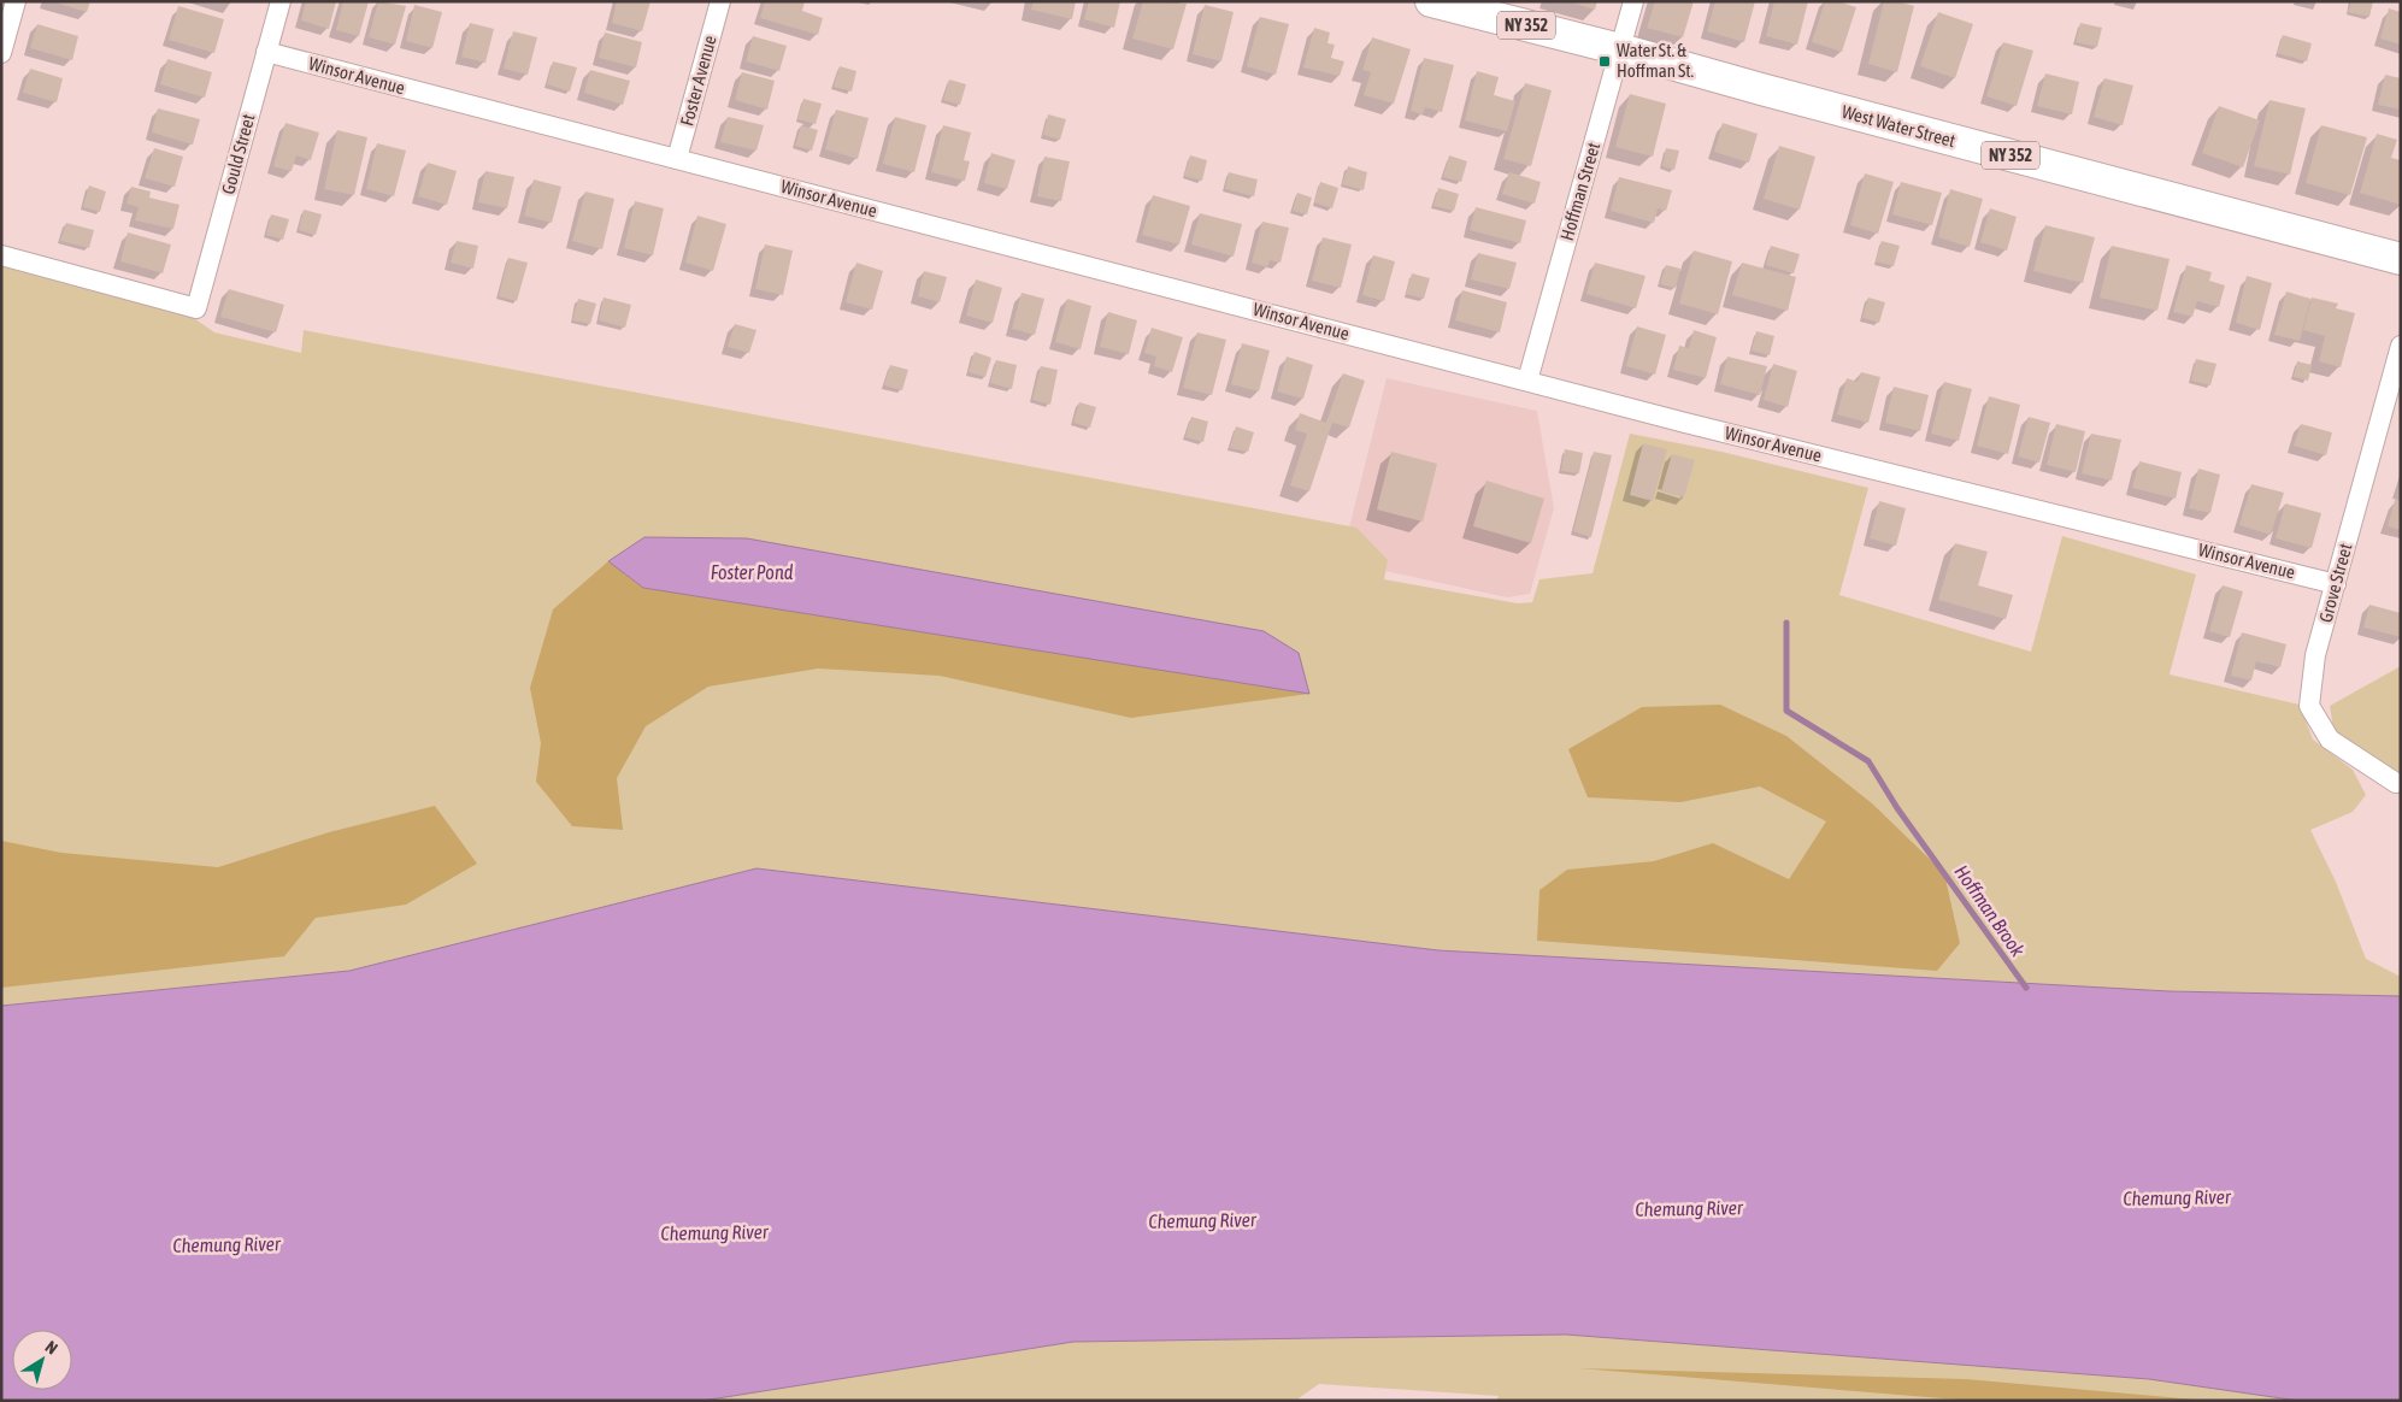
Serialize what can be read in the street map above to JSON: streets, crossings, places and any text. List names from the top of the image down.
{
  "streets": {
    "main road": ["NY 352", "West Water Street"],
    "street": [
      "Winsor Avenue",
      "Foster Avenue",
      "Gould Street",
      "Hoffman Street",
      "Grove Street"
    ]
  },
  "crossings": [
    ["Winsor Avenue", "Foster Avenue"],
    ["Winsor Avenue", "Gould Street"],
    ["Winsor Avenue", "Hoffman Street"],
    ["Winsor Avenue", "Grove Street"],
    ["West Water Street", "Hoffman Street"]
  ],
  "water": ["Foster Pond", "Hoffman Brook", "Chemung River"],
  "places": {
    "transit": ["Water St. & Hoffman St."]
  },
  "north": "top right"
}
